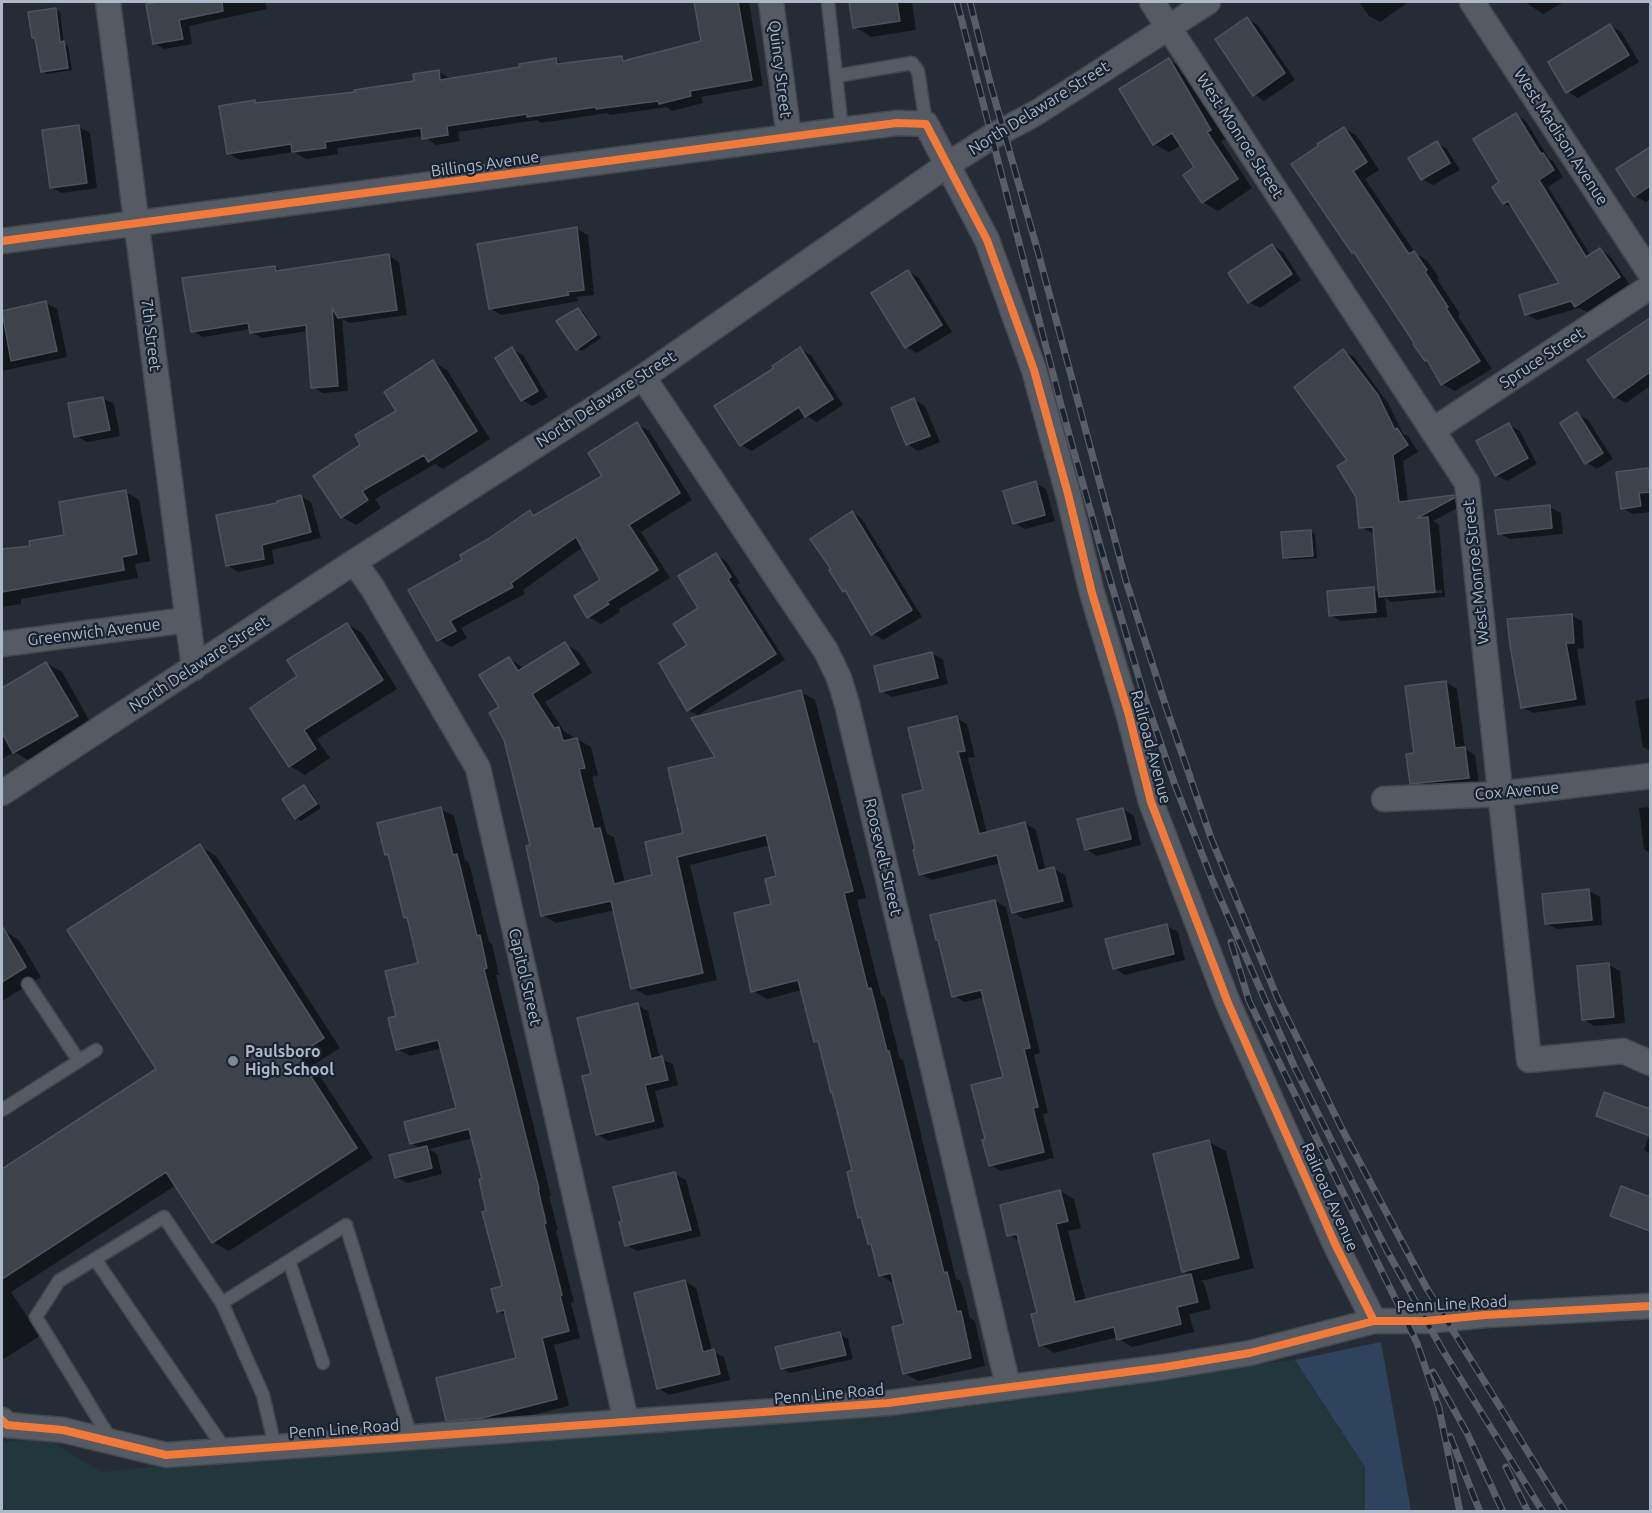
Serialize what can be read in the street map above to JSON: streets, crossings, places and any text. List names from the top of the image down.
{
  "streets": {
    "street": [
      "Quincy Street",
      "North Delaware Street",
      "West Monroe Street",
      "West Madison Avenue",
      "Billings Avenue",
      "7th Street",
      "Spruce Street",
      "Greenwich Avenue",
      "Railroad Avenue",
      "Cox Avenue",
      "Roosevelt Street",
      "Capitol Street",
      "Penn Line Road"
    ]
  },
  "crossings": [
    ["Quincy Street", "Billings Avenue"],
    ["North Delaware Street", "West Monroe Street"],
    ["North Delaware Street", "7th Street"],
    ["North Delaware Street", "Railroad Avenue"],
    ["North Delaware Street", "Roosevelt Street"],
    ["North Delaware Street", "Capitol Street"],
    ["West Monroe Street", "Spruce Street"],
    ["West Monroe Street", "Cox Avenue"],
    ["Billings Avenue", "7th Street"],
    ["7th Street", "Greenwich Avenue"],
    ["Railroad Avenue", "Penn Line Road"],
    ["Roosevelt Street", "Penn Line Road"],
    ["Capitol Street", "Penn Line Road"]
  ],
  "places": ["Paulsboro High School"]
}
